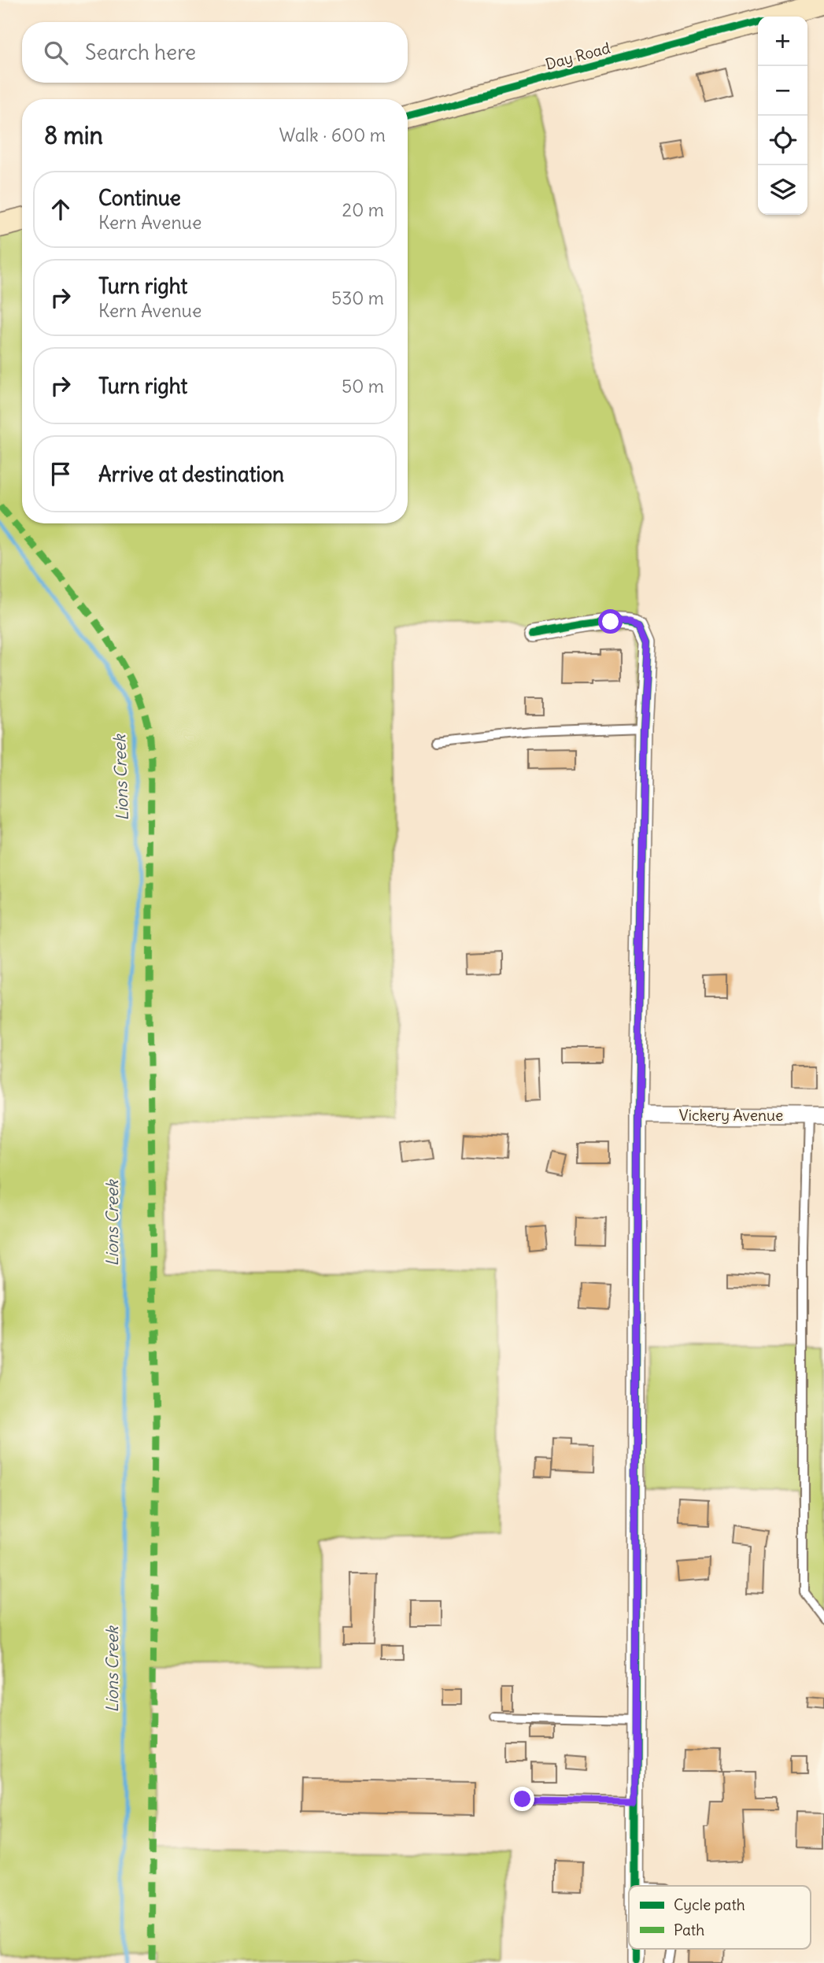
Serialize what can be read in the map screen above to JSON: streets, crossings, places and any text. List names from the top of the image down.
{
  "streets": {
    "street": ["Day Road", "Vickery Avenue"]
  },
  "water": ["Lions Creek"],
  "legend": ["Cycle path", "Path"],
  "page": {
    "map_buttons": ["+", "−"],
    "search": "Search here",
    "heading": ["8 min", "Walk · 600 m"],
    "list": [
      ["Continue", "Kern Avenue", "20 m"],
      ["Turn right", "Kern Avenue", "530 m"],
      ["Turn right", "50 m"],
      "Arrive at destination"
    ]
  }
}
